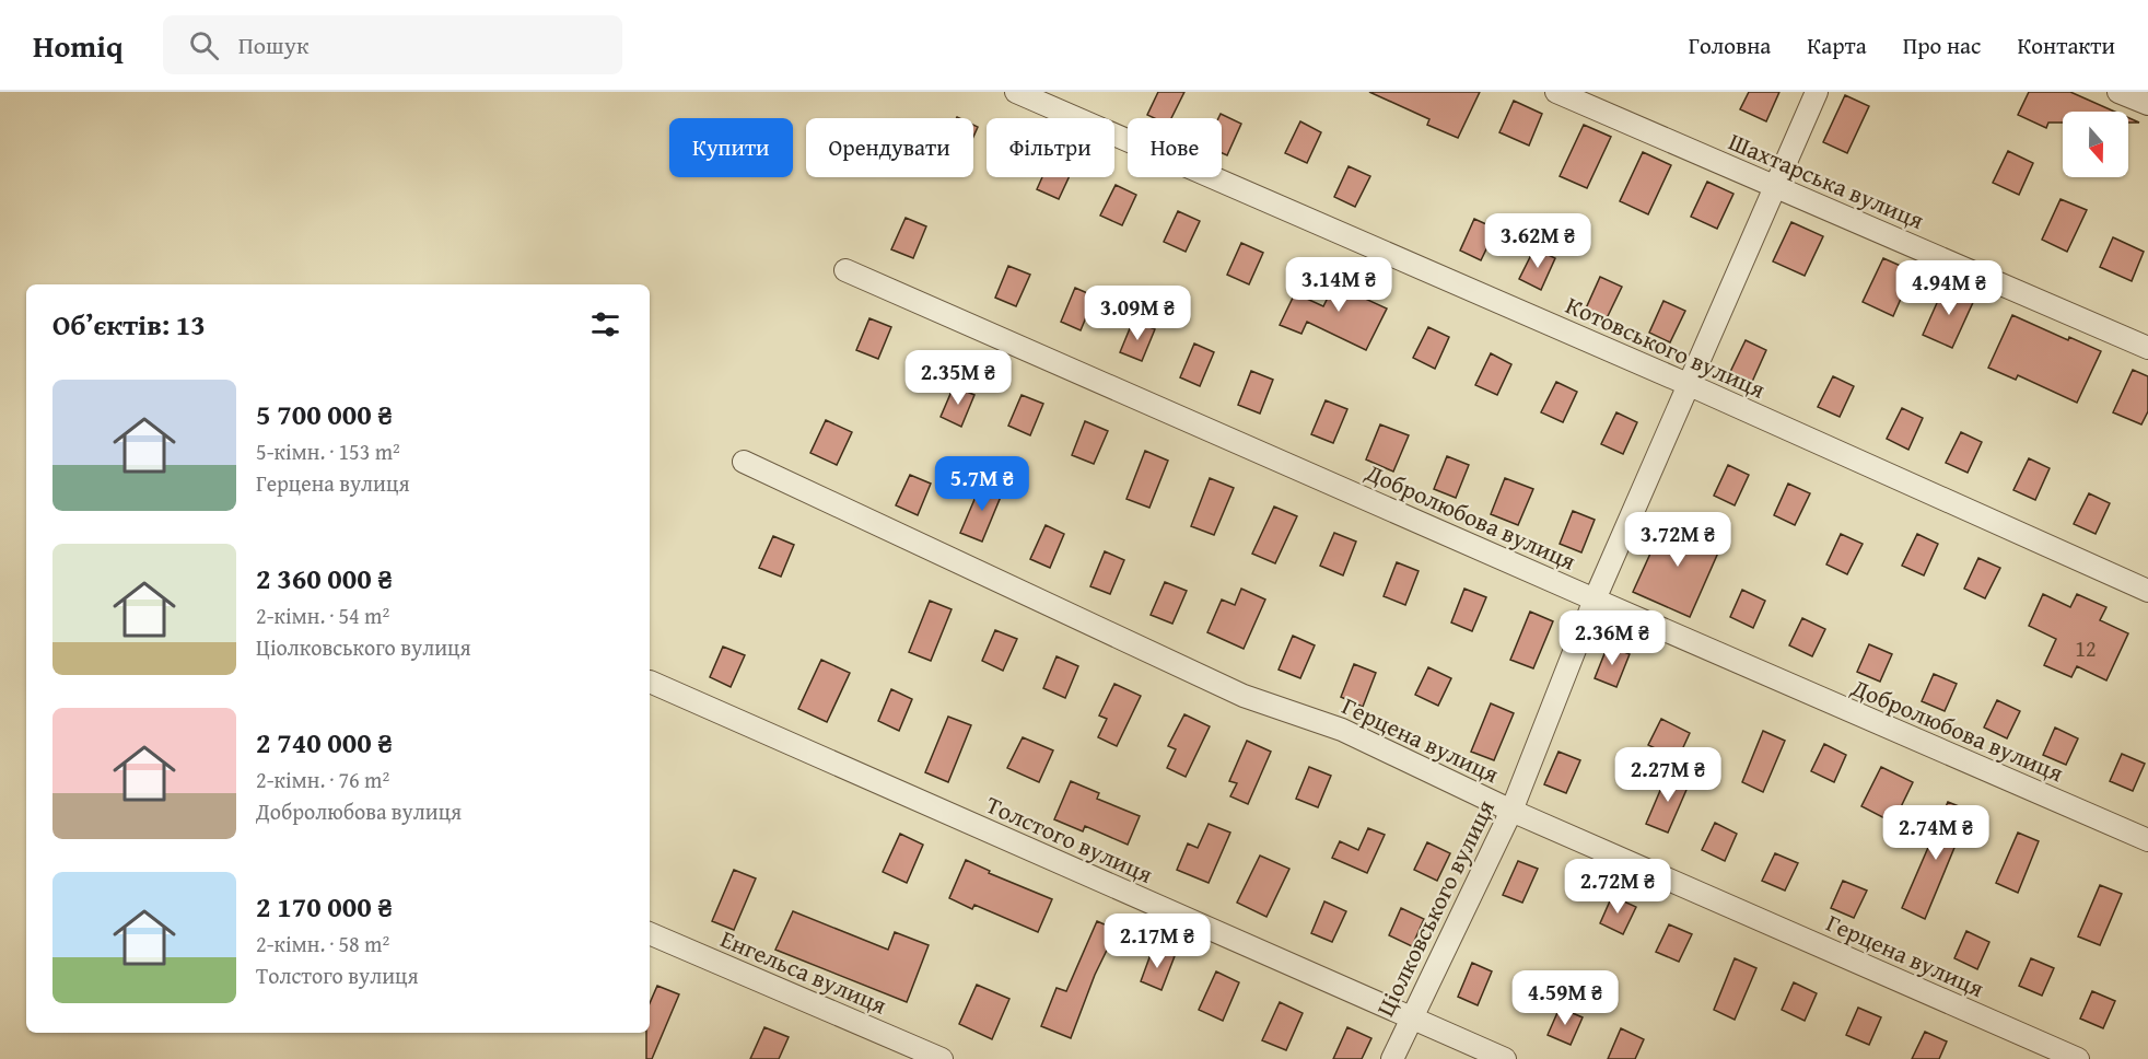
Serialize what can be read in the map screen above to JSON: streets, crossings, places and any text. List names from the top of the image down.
{
  "streets": {
    "street": [
      "Шахтарська вулиця",
      "Котовського вулиця",
      "Добролюбова вулиця",
      "Герцена вулиця",
      "Толстого вулиця",
      "Ціолковського вулиця",
      "Енгельса вулиця"
    ]
  },
  "crossings": [
    ["Шахтарська вулиця", "Ціолковського вулиця"],
    ["Котовського вулиця", "Ціолковського вулиця"],
    ["Добролюбова вулиця", "Ціолковського вулиця"],
    ["Герцена вулиця", "Ціолковського вулиця"],
    ["Толстого вулиця", "Ціолковського вулиця"]
  ],
  "house_numbers": ["12"],
  "north": "bottom",
  "page": {
    "header": "Homiq",
    "search": "Пошук",
    "nav": [
      "Головна",
      "Карта",
      "Про нас",
      "Контакти"
    ],
    "chip": [
      "Купити",
      "Орендувати",
      "Фільтри",
      "Нове"
    ],
    "price": [
      "3.62M ₴",
      "3.14M ₴",
      "4.94M ₴",
      "3.09M ₴",
      "2.35M ₴",
      "5.7M ₴",
      "3.72M ₴",
      "2.36M ₴",
      "2.27M ₴",
      "2.74M ₴",
      "2.72M ₴",
      "2.17M ₴",
      "4.59M ₴"
    ],
    "heading": "Об’єктів: 13",
    "list": [
      {
        "name": "5 700 000 ₴",
        "note": "5-кімн. · 153 m² · Герцена вулиця"
      },
      {
        "name": "2 360 000 ₴",
        "note": "2-кімн. · 54 m² · Ціолковського вулиця"
      },
      {
        "name": "2 740 000 ₴",
        "note": "2-кімн. · 76 m² · Добролюбова вулиця"
      },
      {
        "name": "2 170 000 ₴",
        "note": "2-кімн. · 58 m² · Толстого вулиця"
      }
    ]
  }
}
